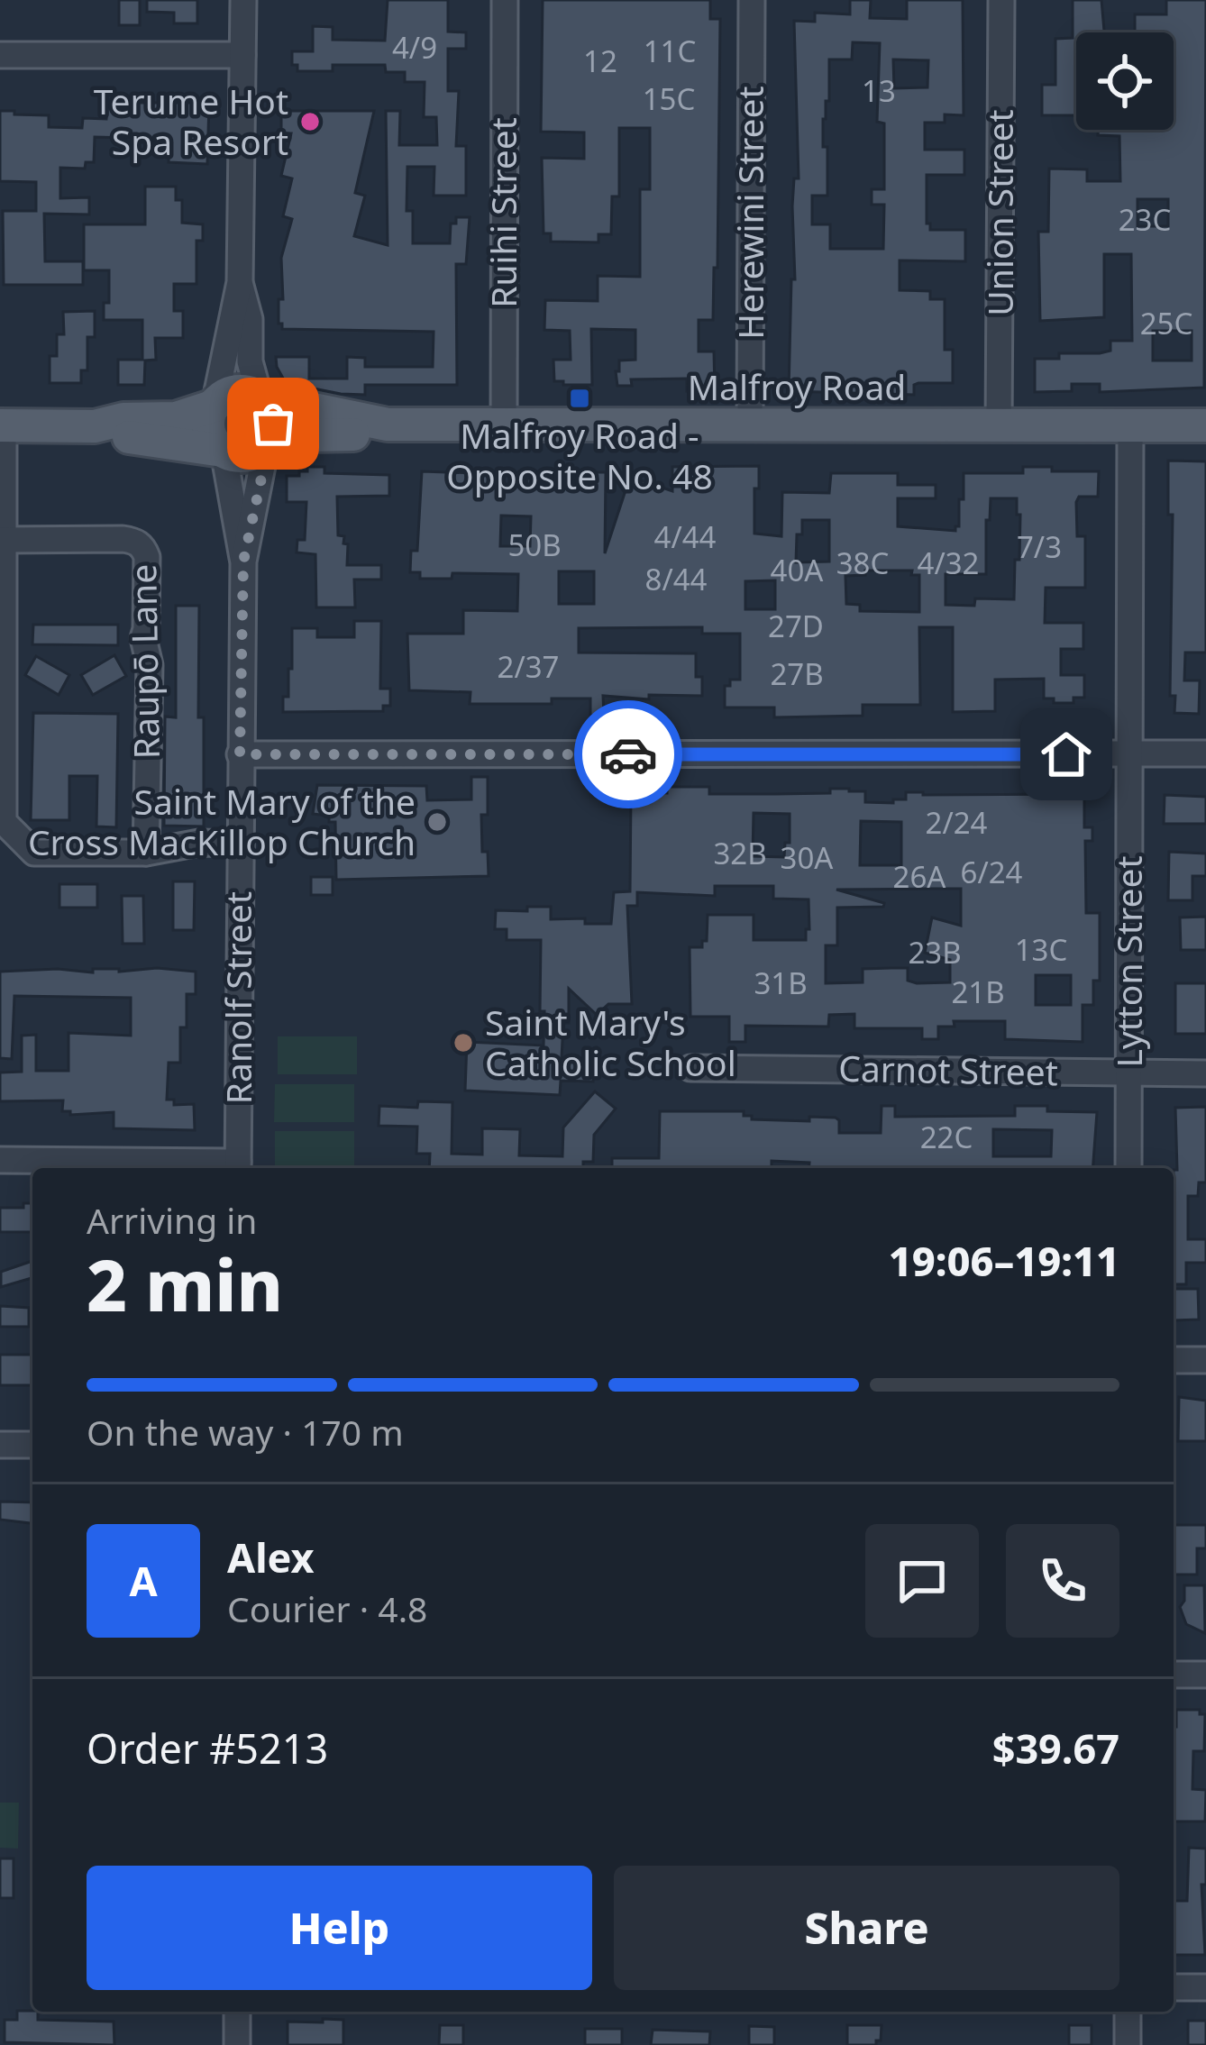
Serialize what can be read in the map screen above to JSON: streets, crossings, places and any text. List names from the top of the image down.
{
  "streets": {
    "main road": ["Malfroy Road"],
    "street": [
      "Ruihi Street",
      "Herewini Street",
      "Union Street",
      "Raupō Lane",
      "Lytton Street",
      "Ranolf Street",
      "Carnot Street"
    ]
  },
  "crossings": [
    ["Ruihi Street", "Malfroy Road"],
    ["Herewini Street", "Malfroy Road"],
    ["Union Street", "Malfroy Road"],
    ["Malfroy Road", "Lytton Street"],
    ["Malfroy Road", "Ranolf Street"],
    ["Lytton Street", "Carnot Street"]
  ],
  "places": {
    "other": ["Terume Hot Spa Resort", "Saint Mary of the Cross MacKillop Church", "Saint Mary's Catholic School"],
    "transit": ["Malfroy Road - Opposite No. 48"]
  },
  "house_numbers": [
    "4/9",
    "11C",
    "12",
    "13",
    "15C",
    "23C",
    "25C",
    "4/44",
    "50B",
    "7/3",
    "38C",
    "4/32",
    "40A",
    "8/44",
    "27D",
    "2/37",
    "27B",
    "2/24",
    "32B",
    "30A",
    "6/24",
    "26A",
    "13C",
    "23B",
    "31B",
    "21B",
    "22C"
  ],
  "page": {
    "heading": ["2 min", "Arriving in", "19:06–19:11"],
    "panel": [
      "Alex",
      "Courier · 4.8",
      "Order #5213",
      "$39.67"
    ],
    "bar": "On the way · 170 m",
    "round": "A",
    "buttons": ["Help", "Share"]
  }
}
